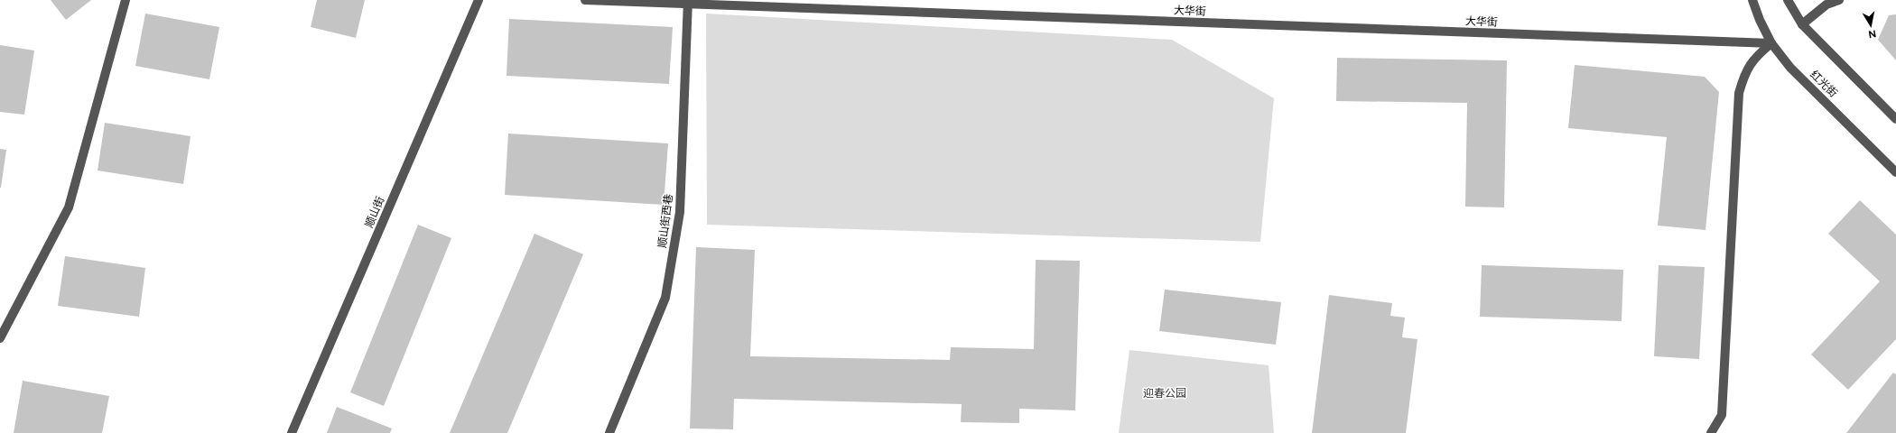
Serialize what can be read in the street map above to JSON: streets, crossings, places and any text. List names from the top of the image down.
{
  "streets": {
    "street": [
      "大华街",
      "红光街",
      "顺山街",
      "顺山街西巷"
    ]
  },
  "crossings": [
    ["大华街", "红光街"],
    ["大华街", "顺山街西巷"]
  ],
  "parks": ["迎春公园"],
  "north": "bottom"
}
